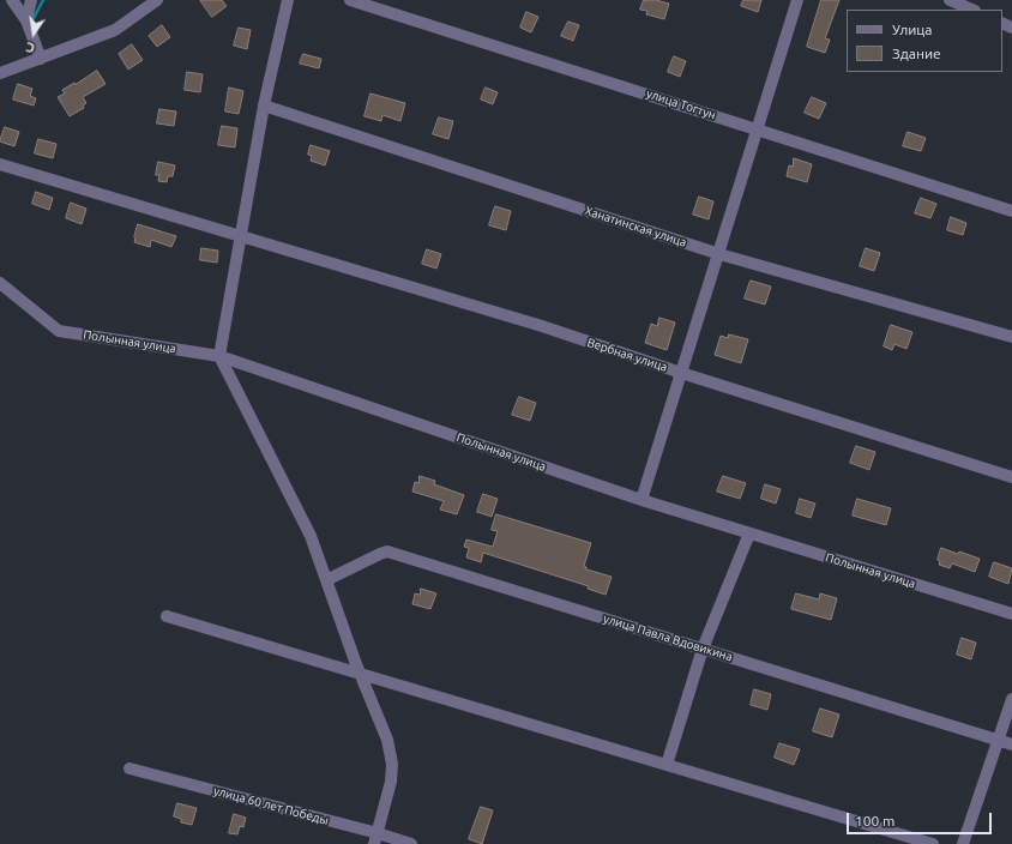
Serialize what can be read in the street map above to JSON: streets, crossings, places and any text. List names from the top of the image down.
{
  "streets": {
    "street": [
      "улица Тогтун",
      "Ханатинская улица",
      "Полынная улица",
      "Вербная улица",
      "улица Павла Вдовикина",
      "улица 60 лет Победы"
    ]
  },
  "legend": ["Улица", "Здание"],
  "scale_bar": "100 m",
  "north": "bottom"
}
